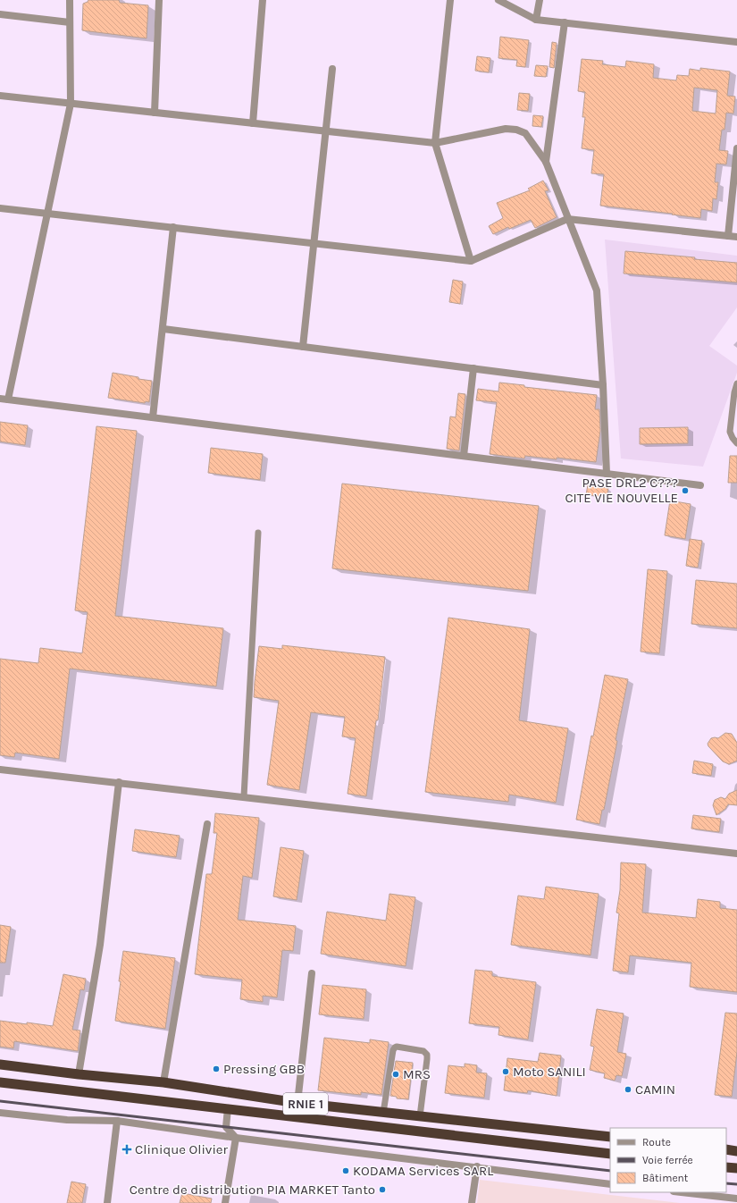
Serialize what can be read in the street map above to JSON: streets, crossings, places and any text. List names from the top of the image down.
{
  "streets": {
    "highway": ["RNIE 1"]
  },
  "places": {
    "other": [
      "PASE DRL2 C??? CITE VIE NOUVELLE",
      "Pressing GBB",
      "Moto SANILI",
      "MRS",
      "CAMIN",
      "KODAMA Services SARL",
      "Centre de distribution PIA MARKET Tanto"
    ],
    "health": ["Clinique Olivier"]
  },
  "legend": ["Route", "Voie ferrée", "Bâtiment"]
}
